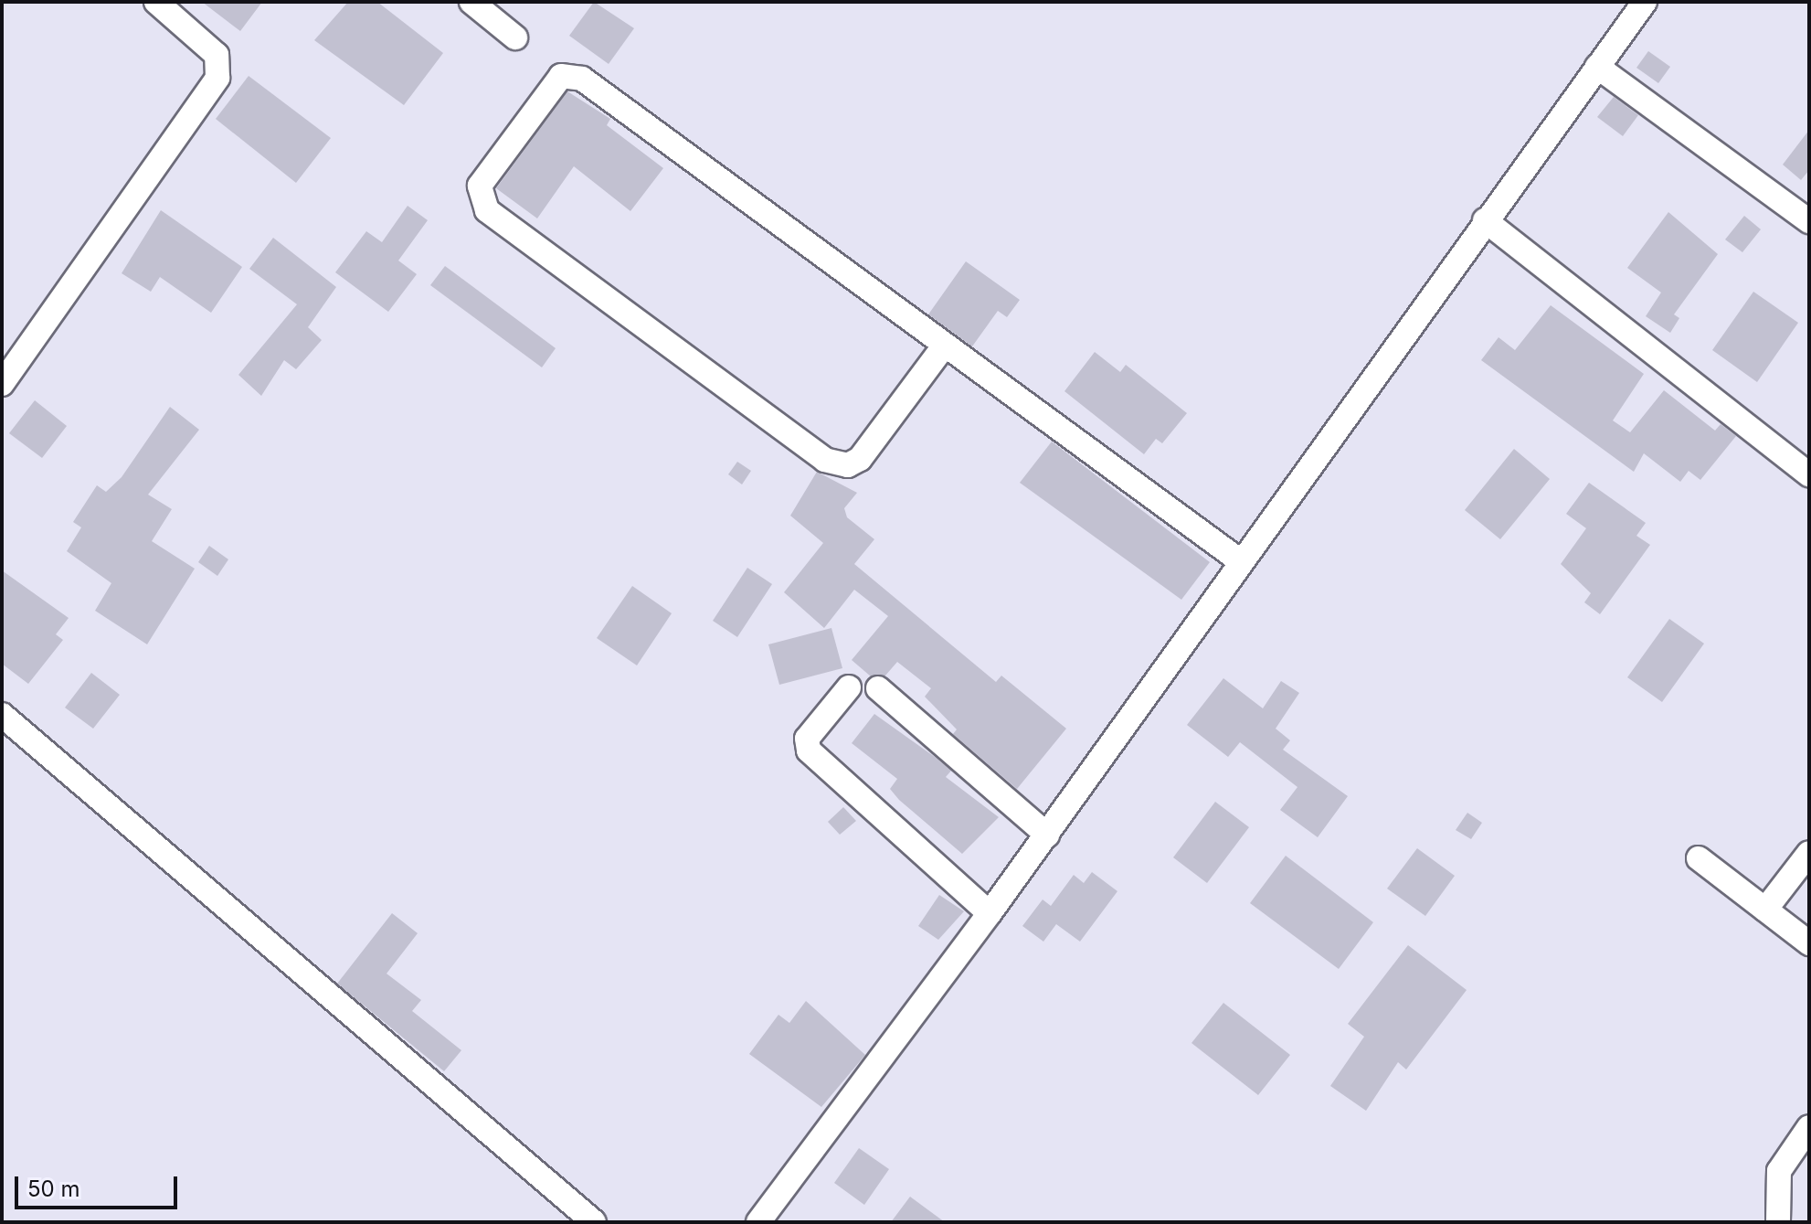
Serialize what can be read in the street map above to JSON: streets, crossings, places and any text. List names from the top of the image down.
{
  "scale_bar": "50 m"
}
